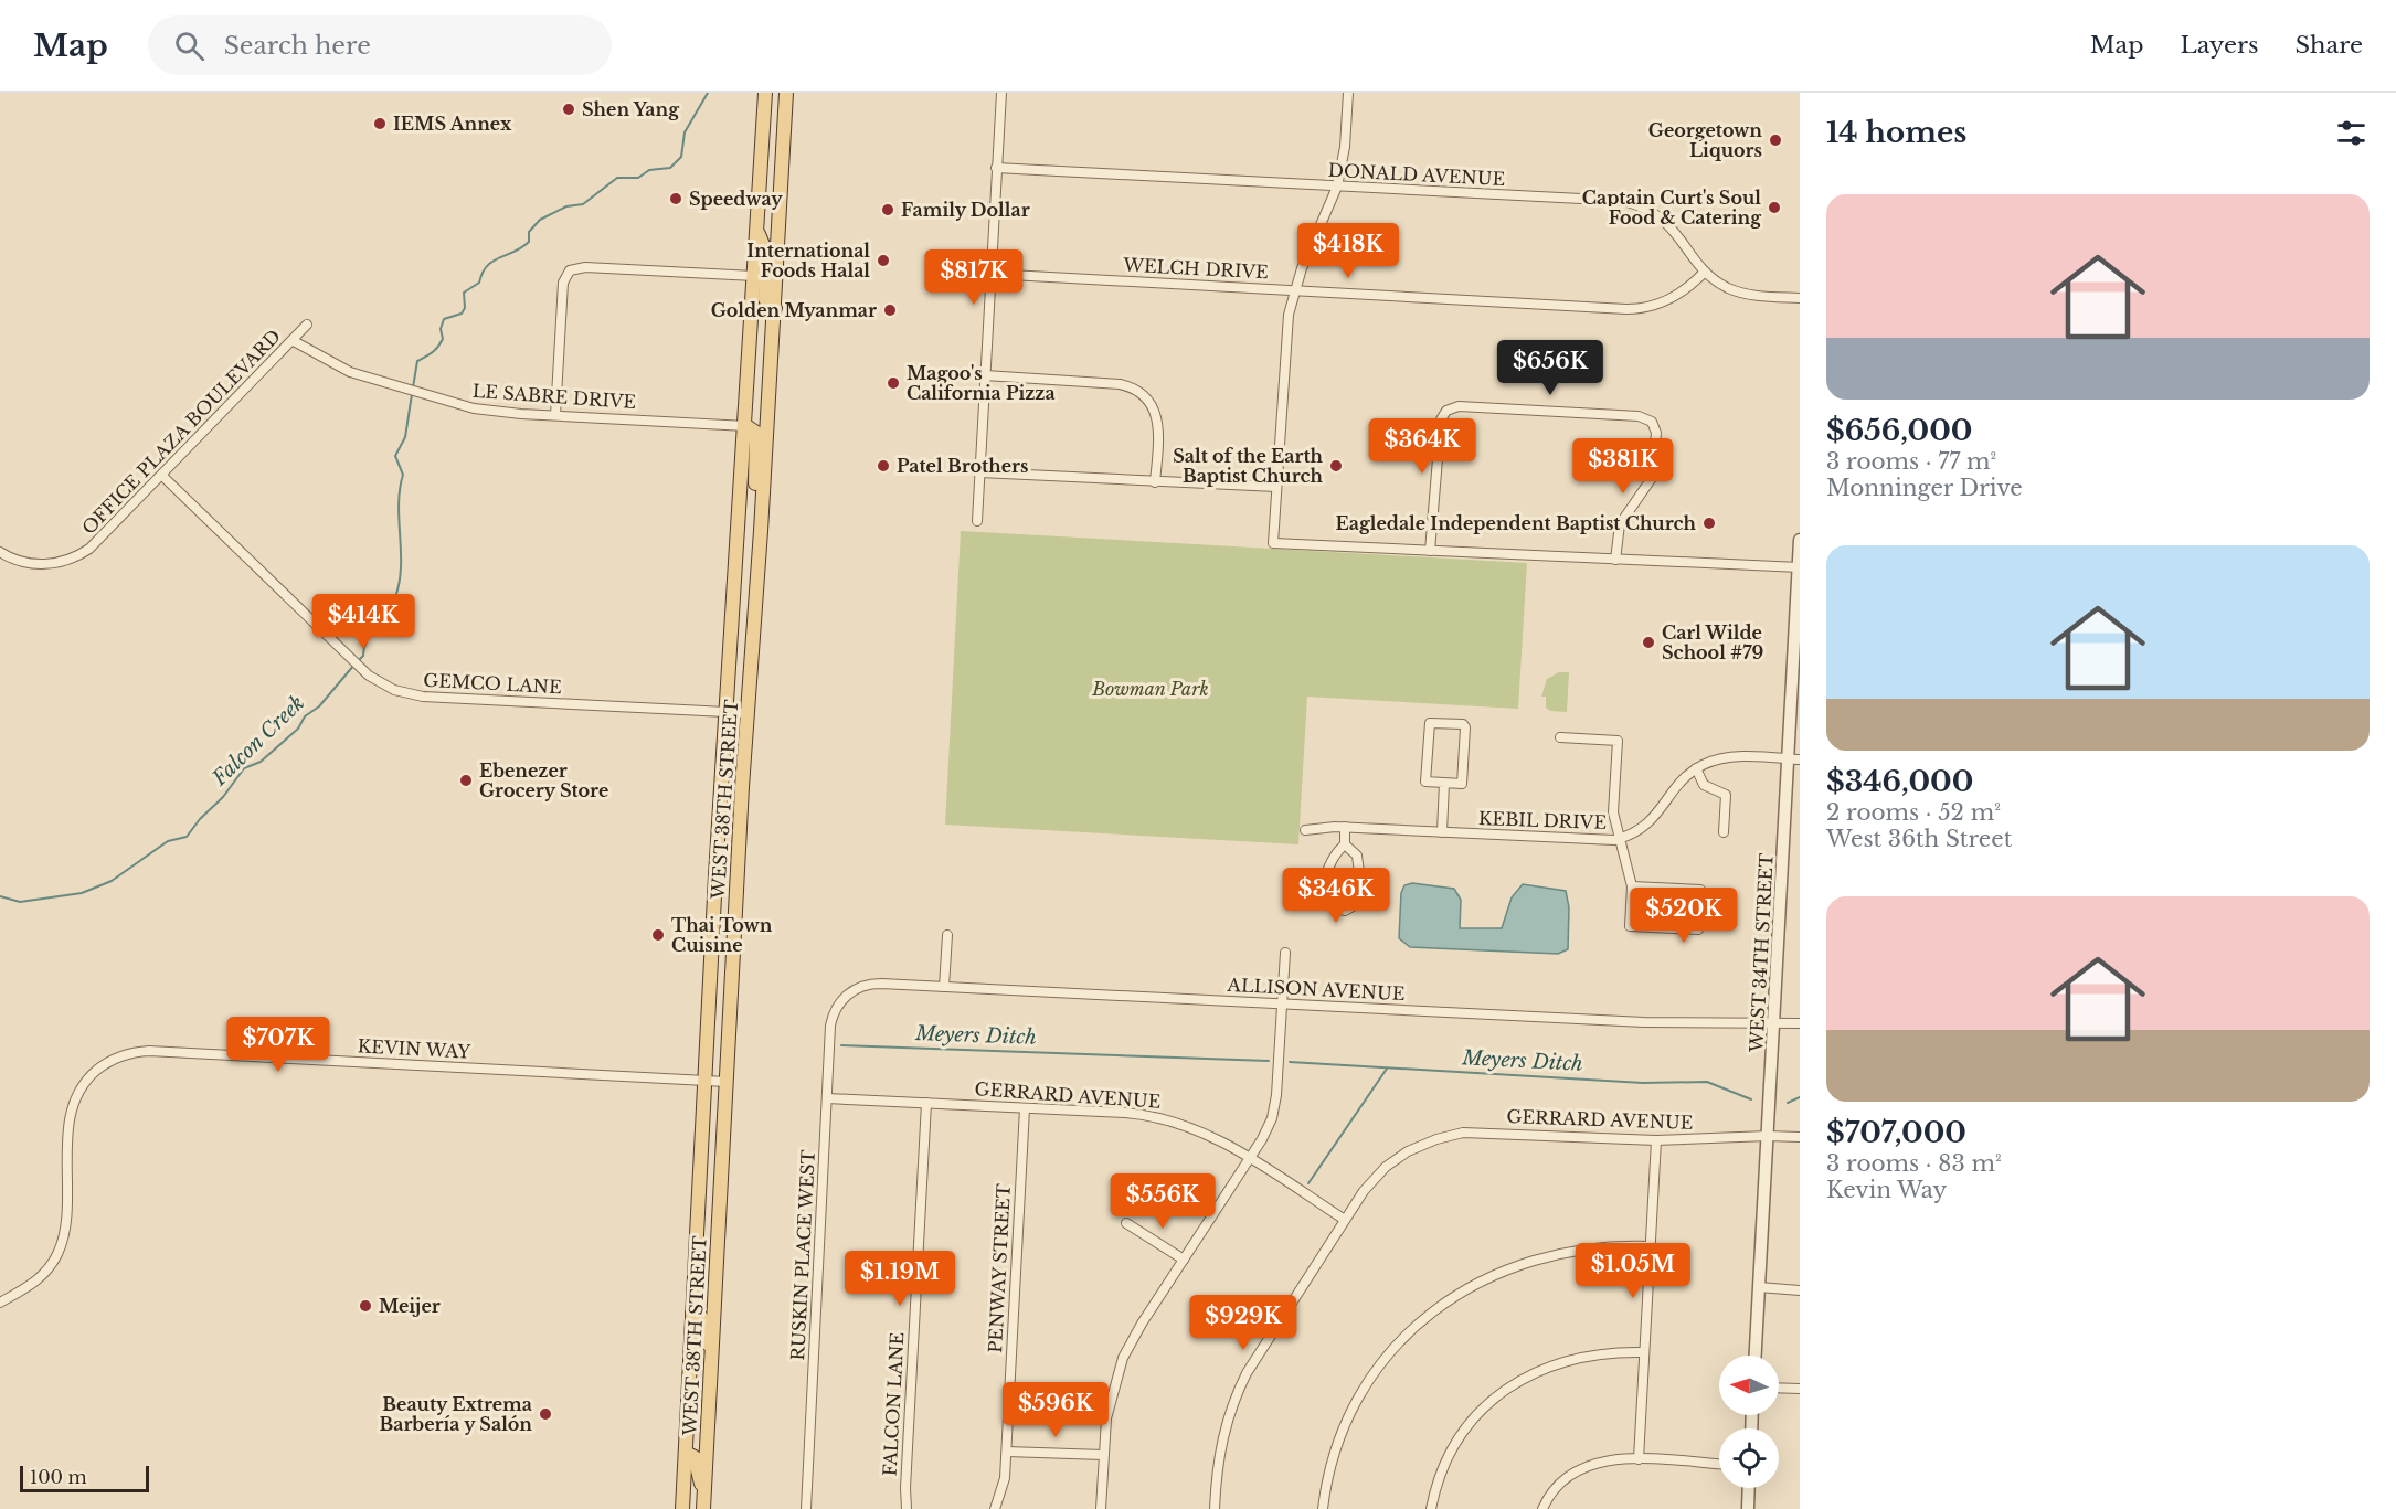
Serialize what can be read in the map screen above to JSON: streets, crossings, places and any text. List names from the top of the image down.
{
  "streets": {
    "main road": ["WEST 38TH STREET"],
    "street": [
      "DONALD AVENUE",
      "WELCH DRIVE",
      "LE SABRE DRIVE",
      "OFFICE PLAZA BOULEVARD",
      "GEMCO LANE",
      "KEBIL DRIVE",
      "WEST 34TH STREET",
      "ALLISON AVENUE",
      "KEVIN WAY",
      "GERRARD AVENUE",
      "RUSKIN PLACE WEST",
      "PENWAY STREET",
      "FALCON LANE"
    ]
  },
  "crossings": [
    ["DONALD AVENUE", "WELCH DRIVE"],
    ["LE SABRE DRIVE", "OFFICE PLAZA BOULEVARD"],
    ["LE SABRE DRIVE", "WEST 38TH STREET"],
    ["OFFICE PLAZA BOULEVARD", "GEMCO LANE"],
    ["GEMCO LANE", "WEST 38TH STREET"],
    ["WEST 38TH STREET", "KEVIN WAY"],
    ["KEBIL DRIVE", "WEST 34TH STREET"],
    ["WEST 34TH STREET", "ALLISON AVENUE"],
    ["WEST 34TH STREET", "GERRARD AVENUE"],
    ["ALLISON AVENUE", "RUSKIN PLACE WEST"],
    ["GERRARD AVENUE", "RUSKIN PLACE WEST"],
    ["GERRARD AVENUE", "PENWAY STREET"],
    ["GERRARD AVENUE", "FALCON LANE"]
  ],
  "water": ["Falcon Creek", "Meyers Ditch"],
  "parks": ["Bowman Park"],
  "places": [
    "Shen Yang",
    "IEMS Annex",
    "Georgetown Liquors",
    "Speedway",
    "Captain Curt's Soul Food & Catering",
    "Family Dollar",
    "International Foods Halal",
    "Golden Myanmar",
    "Magoo's California Pizza",
    "Patel Brothers",
    "Salt of the Earth Baptist Church",
    "Eagledale Independent Baptist Church",
    "Carl Wilde School #79",
    "Ebenezer Grocery Store",
    "Thai Town Cuisine",
    "Meijer",
    "Beauty Extrema Barbería y Salón"
  ],
  "scale_bar": "100 m",
  "north": "left",
  "page": {
    "header": "Map",
    "search": "Search here",
    "nav": ["Map", "Layers", "Share"],
    "heading": "14 homes",
    "list": [
      {
        "name": "$656,000",
        "note": "3 rooms · 77 m² · Monninger Drive"
      },
      {
        "name": "$346,000",
        "note": "2 rooms · 52 m² · West 36th Street"
      },
      {
        "name": "$707,000",
        "note": "3 rooms · 83 m² · Kevin Way"
      }
    ],
    "price": [
      "$418K",
      "$817K",
      "$656K",
      "$364K",
      "$381K",
      "$414K",
      "$346K",
      "$520K",
      "$707K",
      "$556K",
      "$1.05M",
      "$1.19M",
      "$929K",
      "$596K"
    ],
    "scale": "100 m"
  }
}
